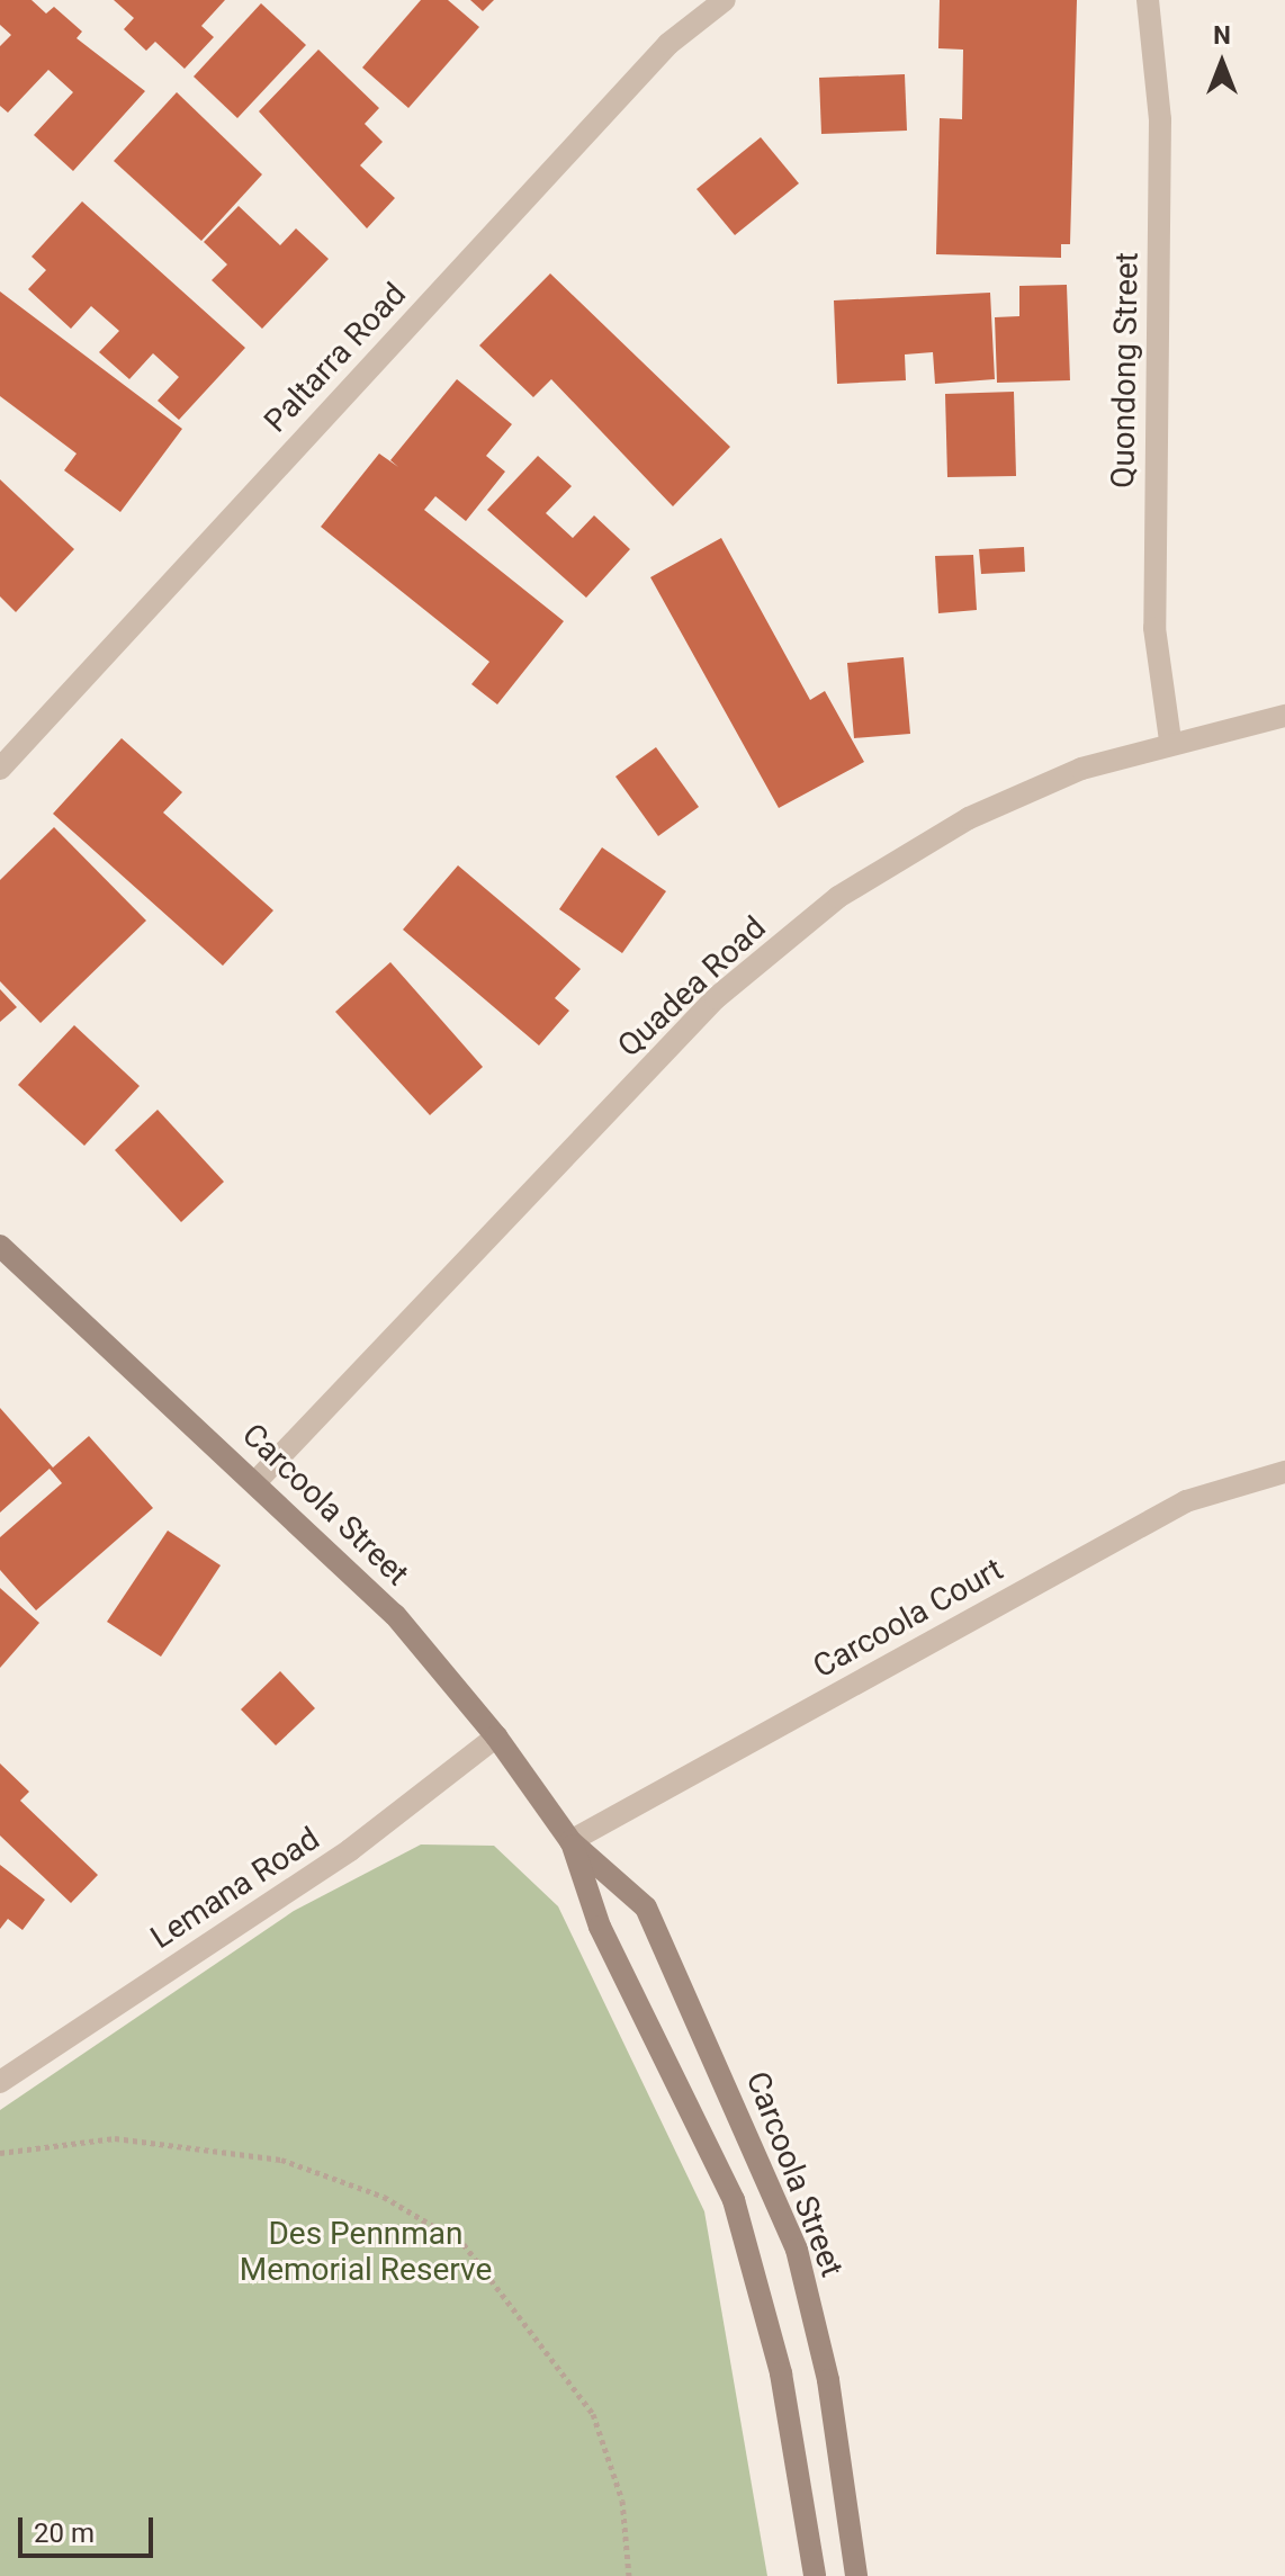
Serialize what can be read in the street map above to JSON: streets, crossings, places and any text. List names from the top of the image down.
{
  "streets": {
    "street": [
      "Paltarra Road",
      "Quondong Street",
      "Quadea Road",
      "Carcoola Street",
      "Carcoola Court",
      "Lemana Road"
    ]
  },
  "crossings": [
    ["Quondong Street", "Quadea Road"],
    ["Quadea Road", "Carcoola Street"],
    ["Carcoola Street", "Carcoola Court"],
    ["Carcoola Street", "Lemana Road"]
  ],
  "parks": ["Des Pennman Memorial Reserve"],
  "scale_bar": "20 m",
  "north": "top"
}
